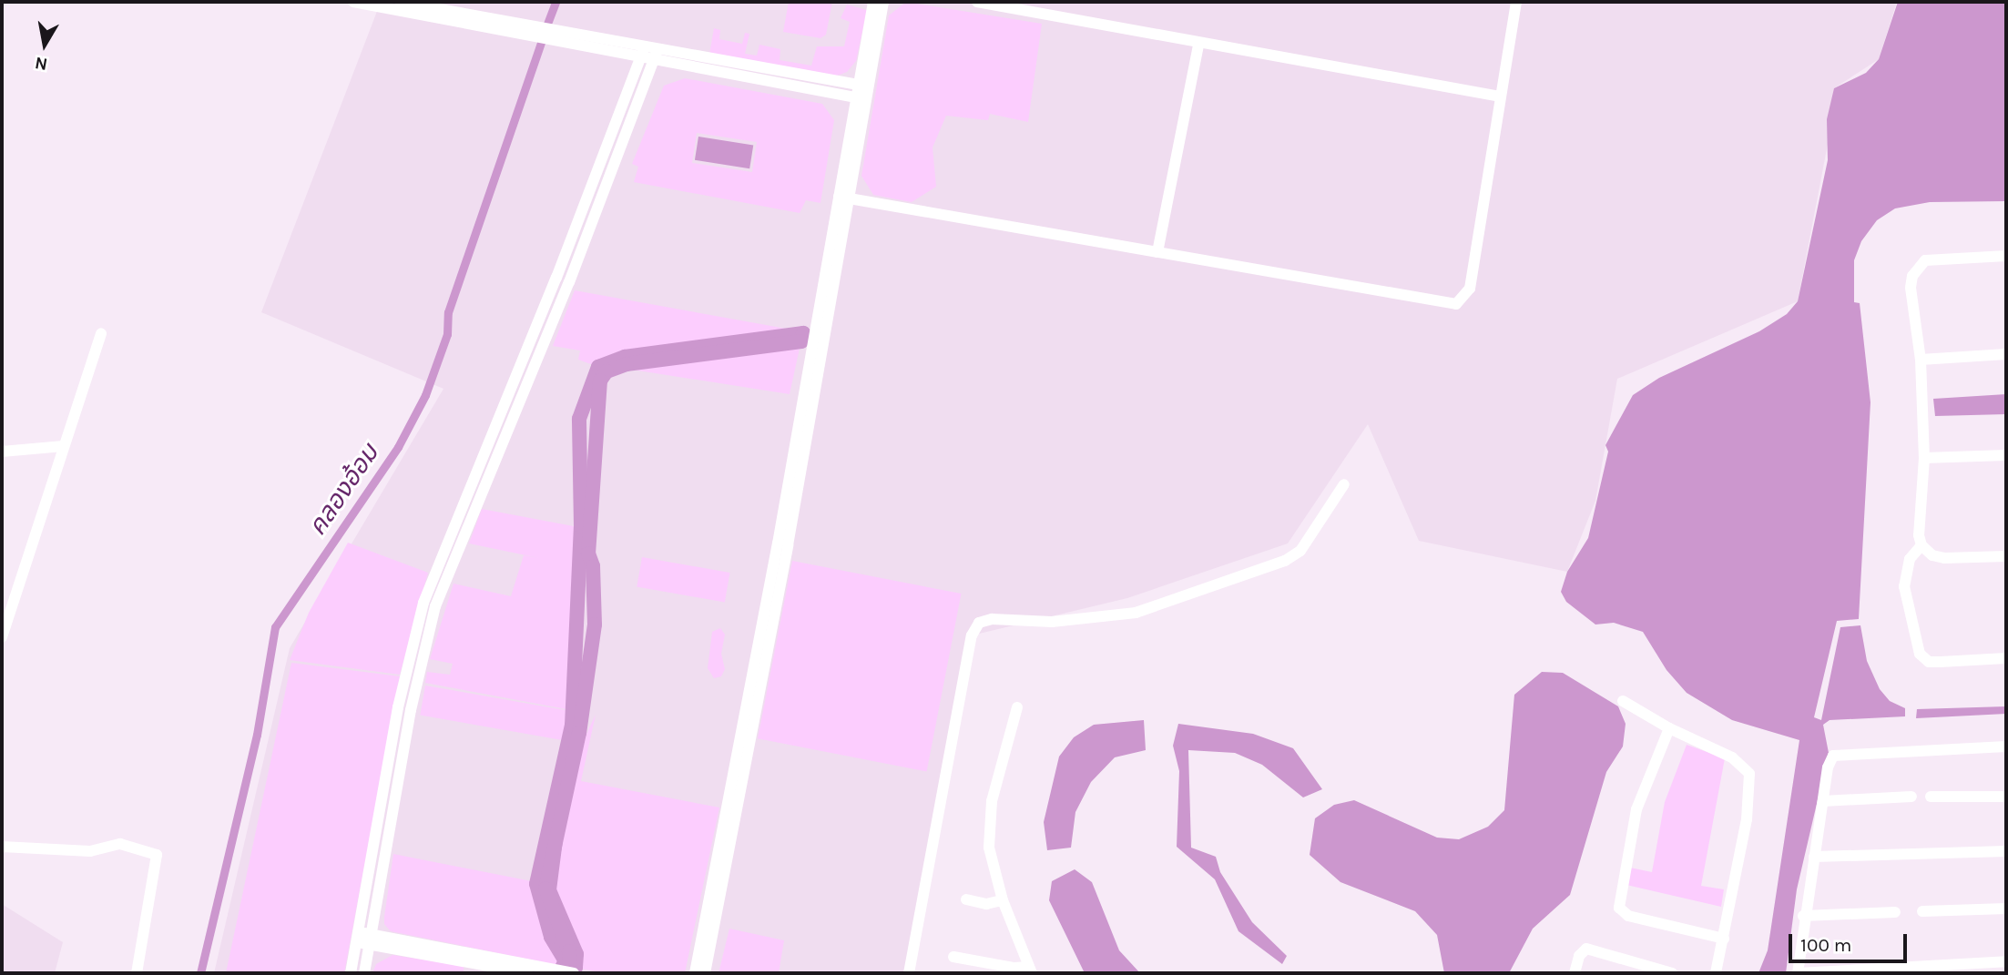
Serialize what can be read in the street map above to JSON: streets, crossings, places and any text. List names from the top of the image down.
{
  "water": ["คลองอ้อม"],
  "scale_bar": "100 m",
  "north": "bottom"
}
